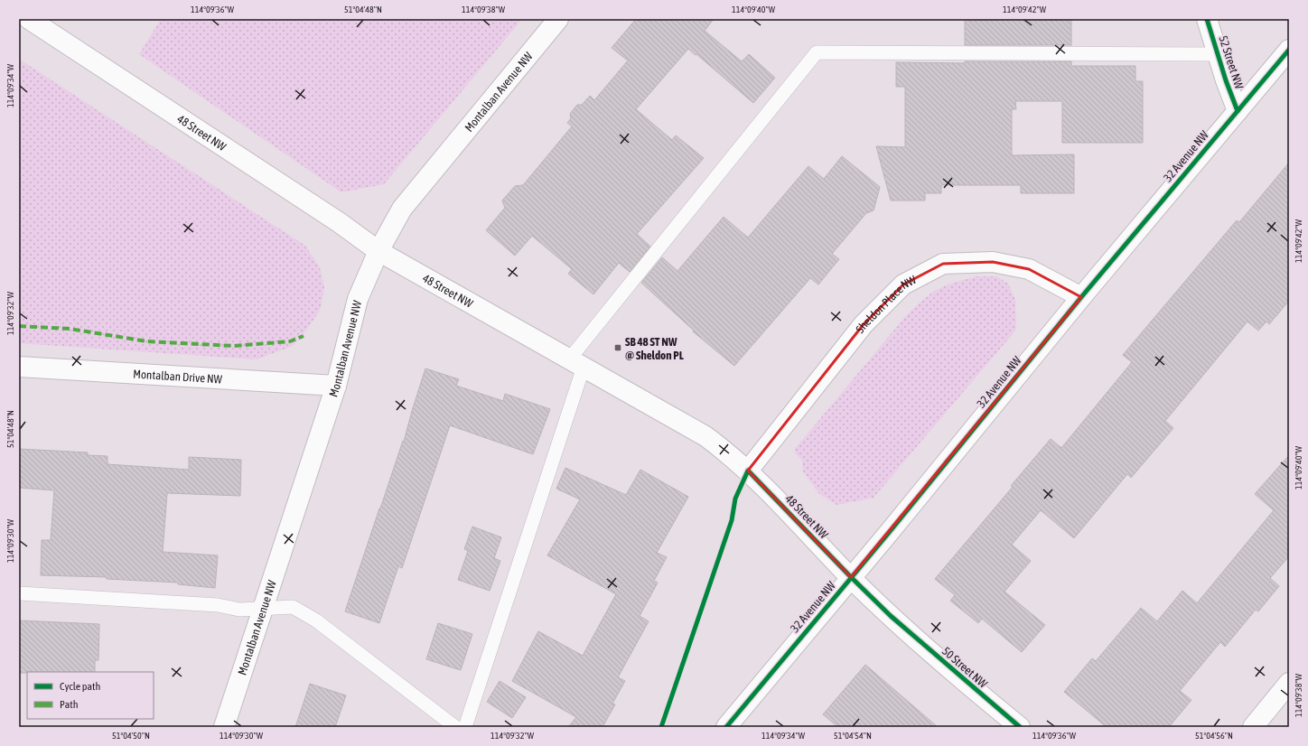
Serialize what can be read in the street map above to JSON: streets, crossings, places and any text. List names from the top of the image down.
{
  "streets": {
    "street": [
      "52 Street NW",
      "Montalban Avenue NW",
      "48 Street NW",
      "32 Avenue NW",
      "Sheldon Place NW",
      "Montalban Drive NW",
      "50 Street NW"
    ]
  },
  "crossings": [
    ["52 Street NW", "32 Avenue NW"],
    ["Montalban Avenue NW", "48 Street NW"],
    ["Montalban Avenue NW", "Montalban Drive NW"],
    ["48 Street NW", "32 Avenue NW"],
    ["48 Street NW", "Sheldon Place NW"],
    ["48 Street NW", "50 Street NW"],
    ["32 Avenue NW", "Sheldon Place NW"],
    ["32 Avenue NW", "50 Street NW"]
  ],
  "places": {
    "transit": ["SB 48 ST NW @ Sheldon PL"]
  },
  "legend": ["Cycle path", "Path"],
  "coordinates": [
    "114°09'36\"W",
    "51°04'48\"N",
    "114°09'38\"W",
    "114°09'40\"W",
    "114°09'42\"W",
    "114°09'34\"W",
    "114°09'32\"W",
    "114°09'30\"W",
    "51°04'50\"N",
    "51°04'54\"N",
    "51°04'56\"N"
  ]
}
